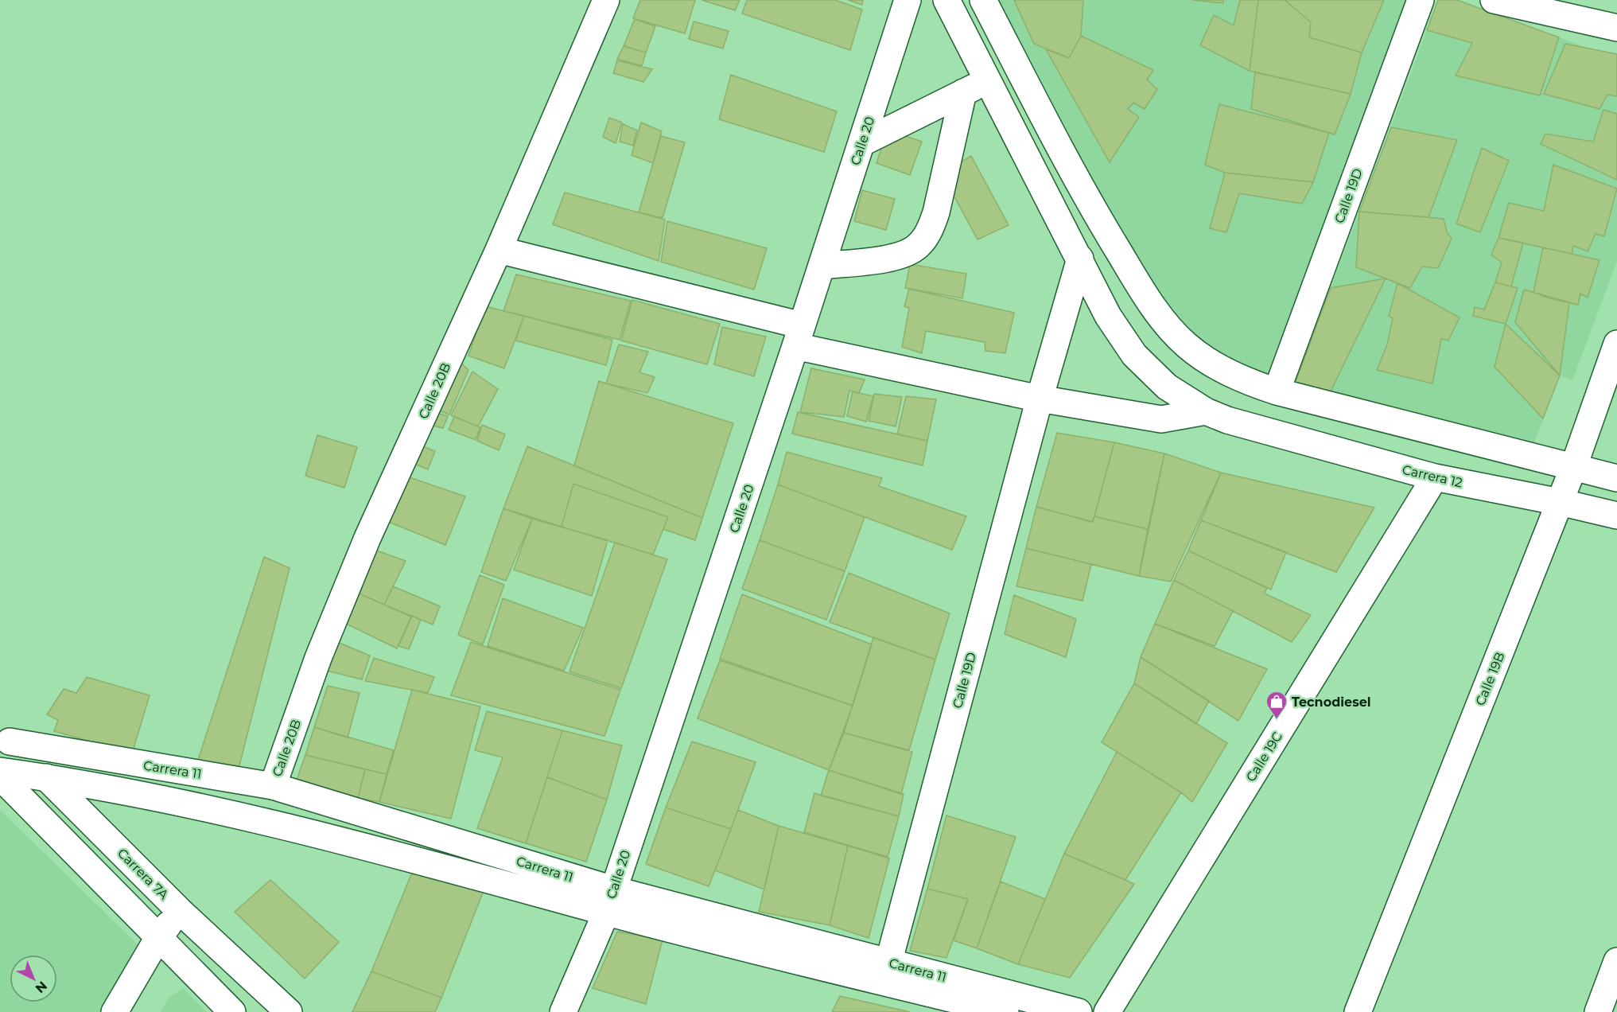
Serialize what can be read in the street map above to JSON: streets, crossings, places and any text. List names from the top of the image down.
{
  "streets": {
    "street": [
      "Calle 20",
      "Calle 19D",
      "Calle 20B",
      "Carrera 12",
      "Calle 19B",
      "Calle 19C",
      "Carrera 11",
      "Carrera 7A"
    ]
  },
  "crossings": [
    ["Calle 20", "Carrera 11"],
    ["Calle 19D", "Carrera 12"],
    ["Calle 19D", "Carrera 11"],
    ["Calle 20B", "Carrera 11"],
    ["Carrera 12", "Calle 19B"],
    ["Carrera 12", "Calle 19C"],
    ["Carrera 11", "Carrera 7A"]
  ],
  "places": {
    "shop": ["Tecnodiesel"]
  },
  "north": "bottom right"
}
